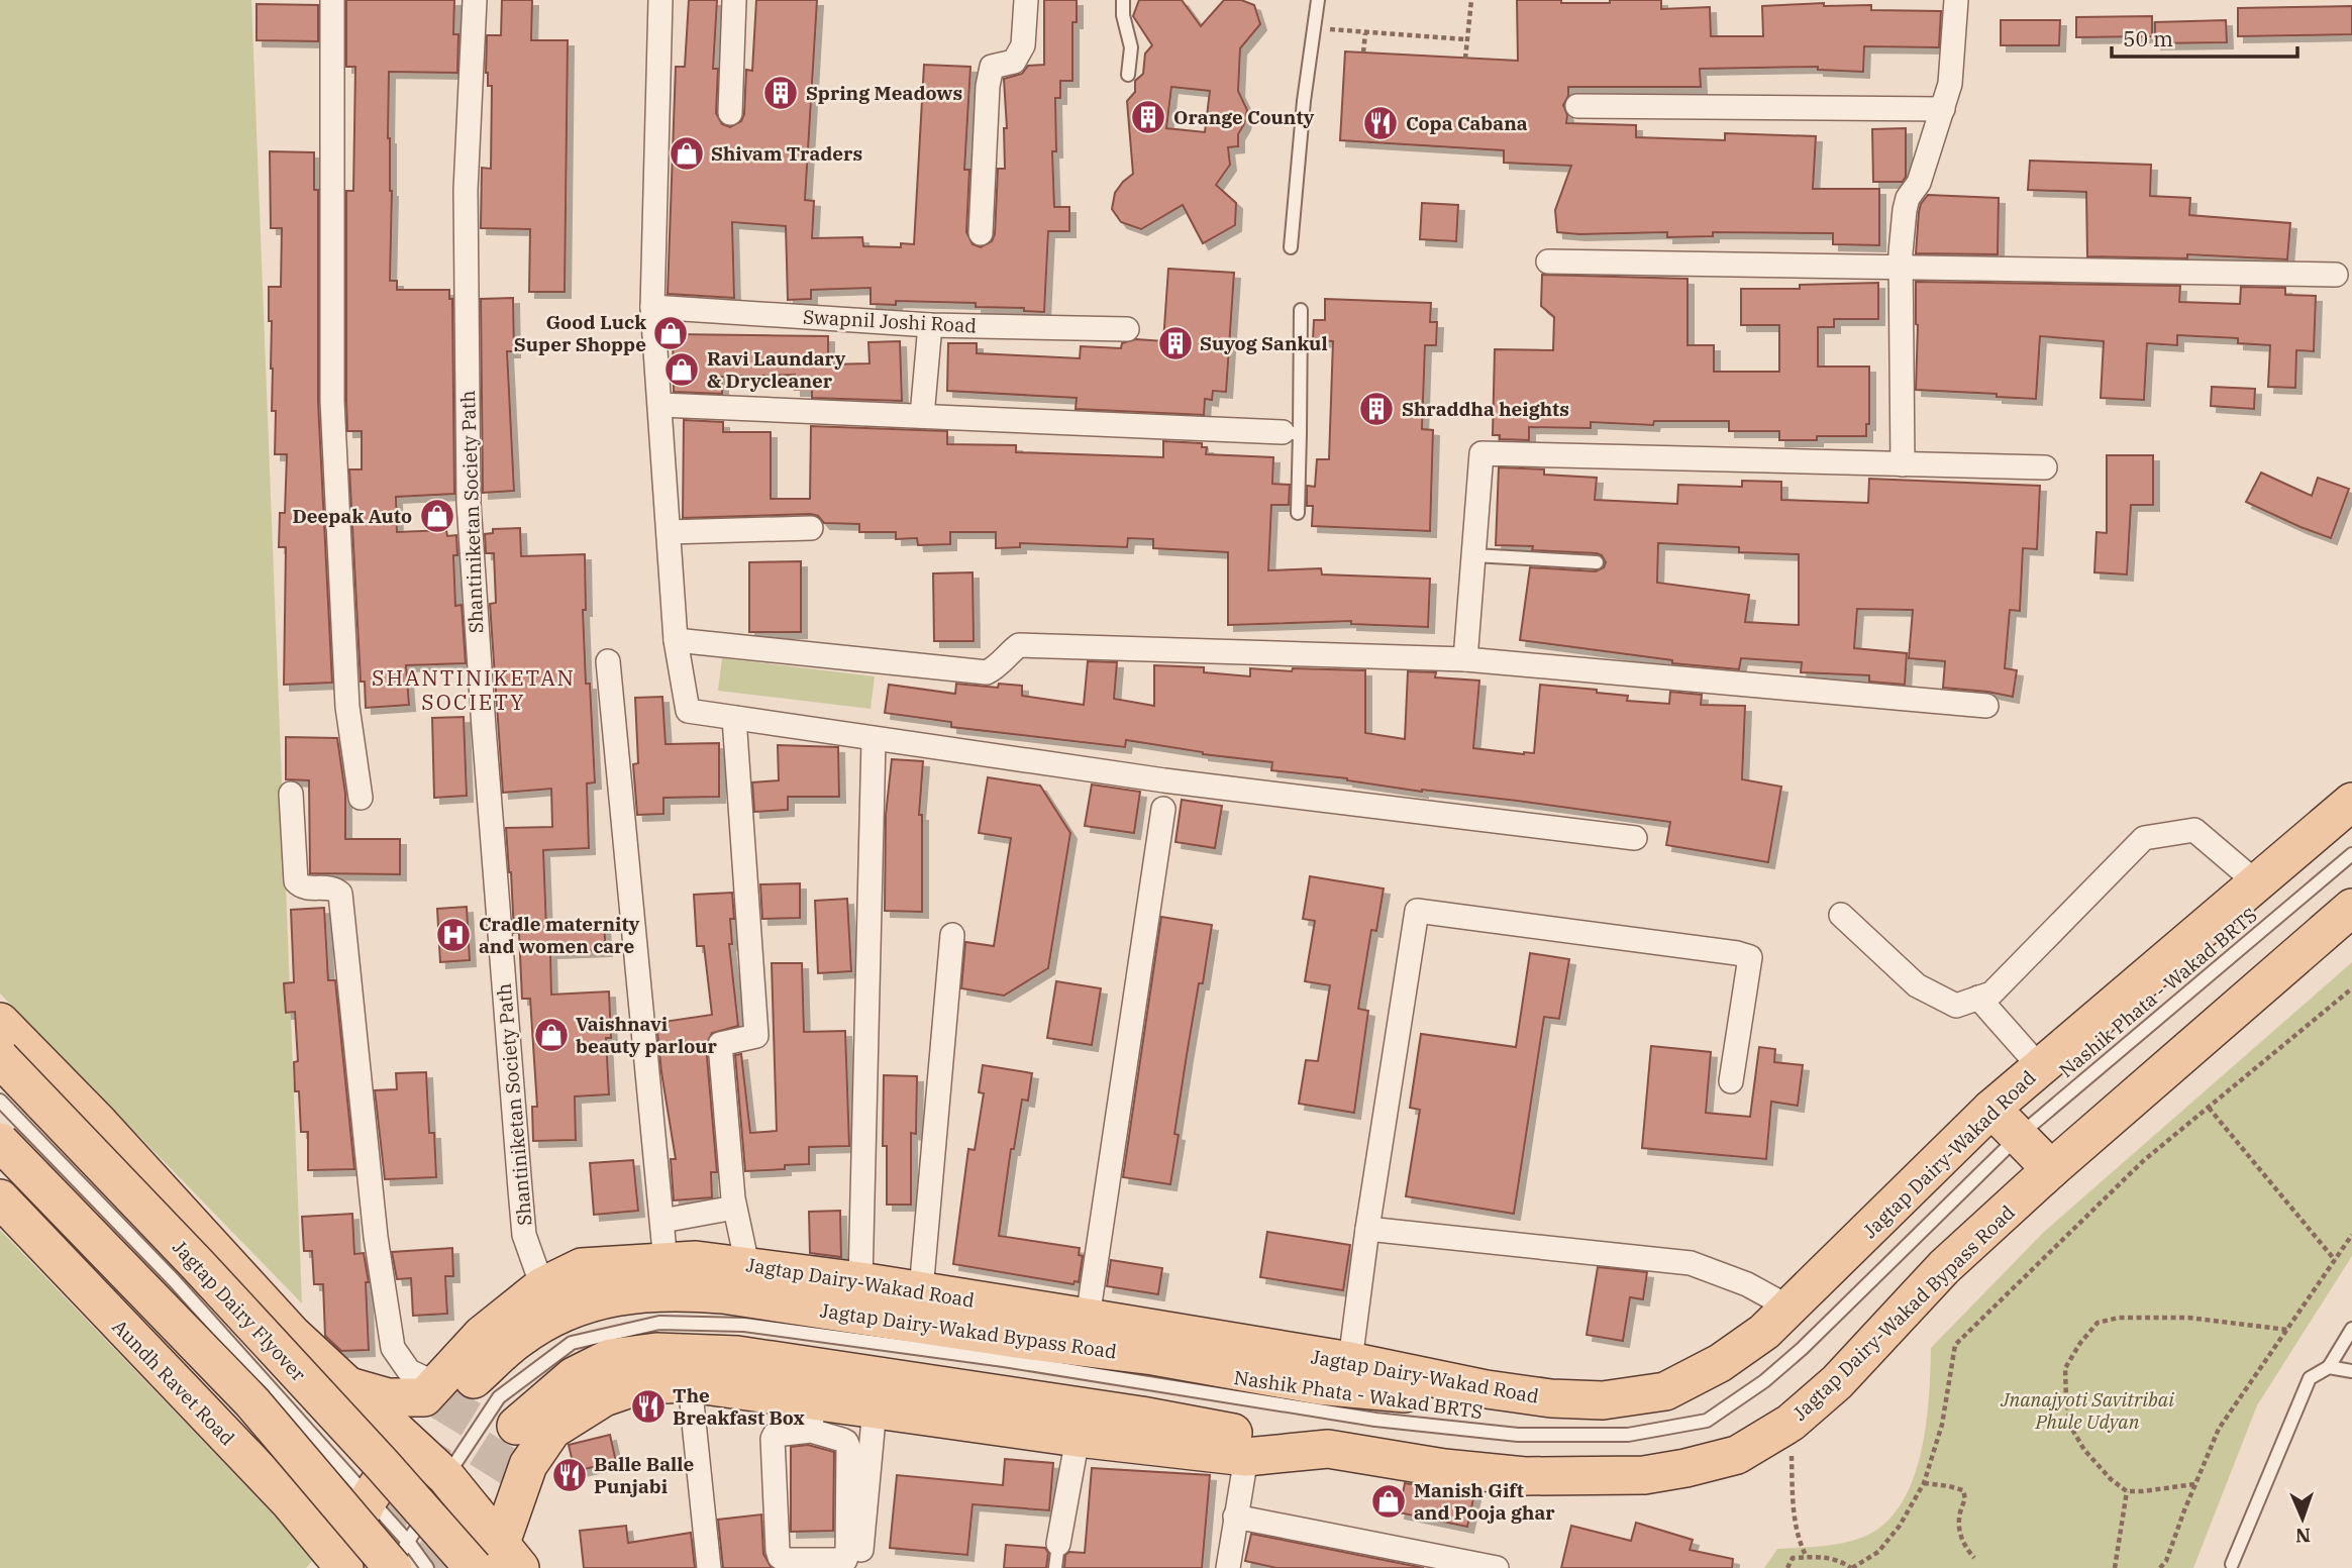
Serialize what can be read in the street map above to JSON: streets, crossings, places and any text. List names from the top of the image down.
{
  "streets": {
    "main road": [
      "Jagtap Dairy-Wakad Road",
      "Jagtap Dairy Flyover",
      "Jagtap Dairy-Wakad Bypass Road",
      "Aundh Ravet Road"
    ],
    "street": ["Swapnil Joshi Road", "Shantiniketan Society Path"],
    "lane": ["Nashik Phata - Wakad BRTS"]
  },
  "crossings": [
    ["Shantiniketan Society Path", "Jagtap Dairy-Wakad Road"],
    ["Jagtap Dairy-Wakad Road", "Jagtap Dairy-Wakad Bypass Road"]
  ],
  "districts": ["SHANTINIKETAN SOCIETY"],
  "parks": ["Jnanajyoti Savitribai Phule Udyan"],
  "places": {
    "building": [
      "Spring Meadows",
      "Orange County",
      "Suyog Sankul",
      "Shraddha heights"
    ],
    "restaurant": ["Copa Cabana", "The Breakfast Box", "Balle Balle Punjabi"],
    "shop": [
      "Shivam Traders",
      "Good Luck Super Shoppe",
      "Ravi Laundary & Drycleaner",
      "Deepak Auto",
      "Vaishnavi beauty parlour",
      "Manish Gift and Pooja ghar"
    ],
    "hospital": ["Cradle maternity and women care"]
  },
  "scale_bar": "50 m",
  "north": "bottom"
}
